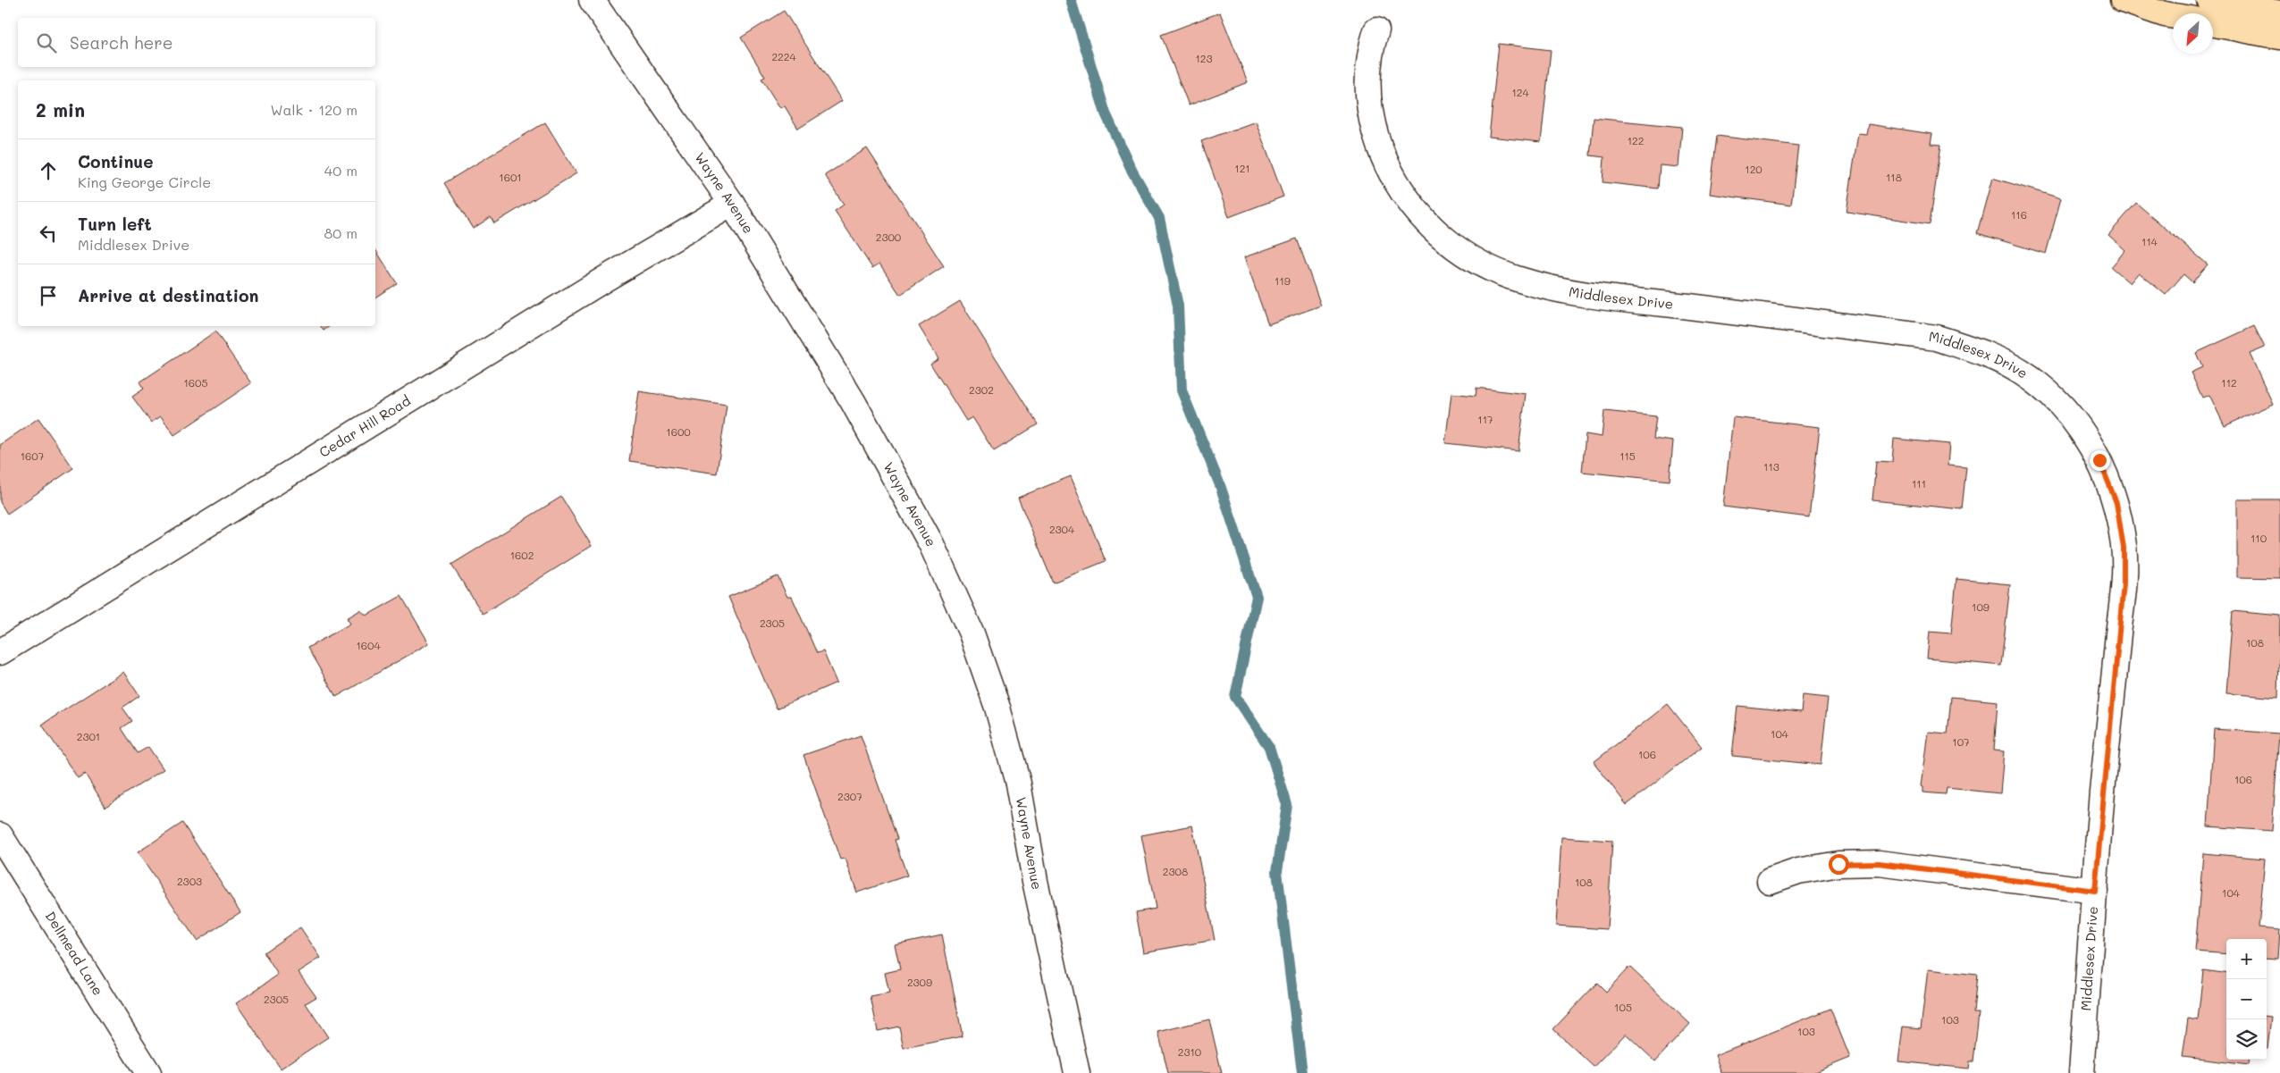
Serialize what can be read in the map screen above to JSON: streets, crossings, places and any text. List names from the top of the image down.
{
  "streets": {
    "street": [
      "Wayne Avenue",
      "Middlesex Drive",
      "Cedar Hill Road",
      "Dellmead Lane"
    ]
  },
  "crossings": [
    ["Wayne Avenue", "Cedar Hill Road"]
  ],
  "house_numbers": [
    "2224",
    "123",
    "124",
    "122",
    "121",
    "120",
    "1601",
    "118",
    "116",
    "2300",
    "114",
    "119",
    "1605",
    "112",
    "2302",
    "117",
    "1600",
    "1607",
    "115",
    "113",
    "111",
    "2304",
    "110",
    "1602",
    "109",
    "2305",
    "108",
    "1604",
    "104",
    "2301",
    "107",
    "106",
    "106",
    "2307",
    "2308",
    "2303",
    "108",
    "104",
    "2309",
    "2305",
    "105",
    "103",
    "103",
    "2310"
  ],
  "north": "bottom left",
  "page": {
    "search": "Search here",
    "heading": ["2 min", "Walk · 120 m"],
    "list": [
      ["Continue", "King George Circle", "40 m"],
      ["Turn left", "Middlesex Drive", "80 m"],
      "Arrive at destination"
    ],
    "map_buttons": ["+", "−"]
  }
}
